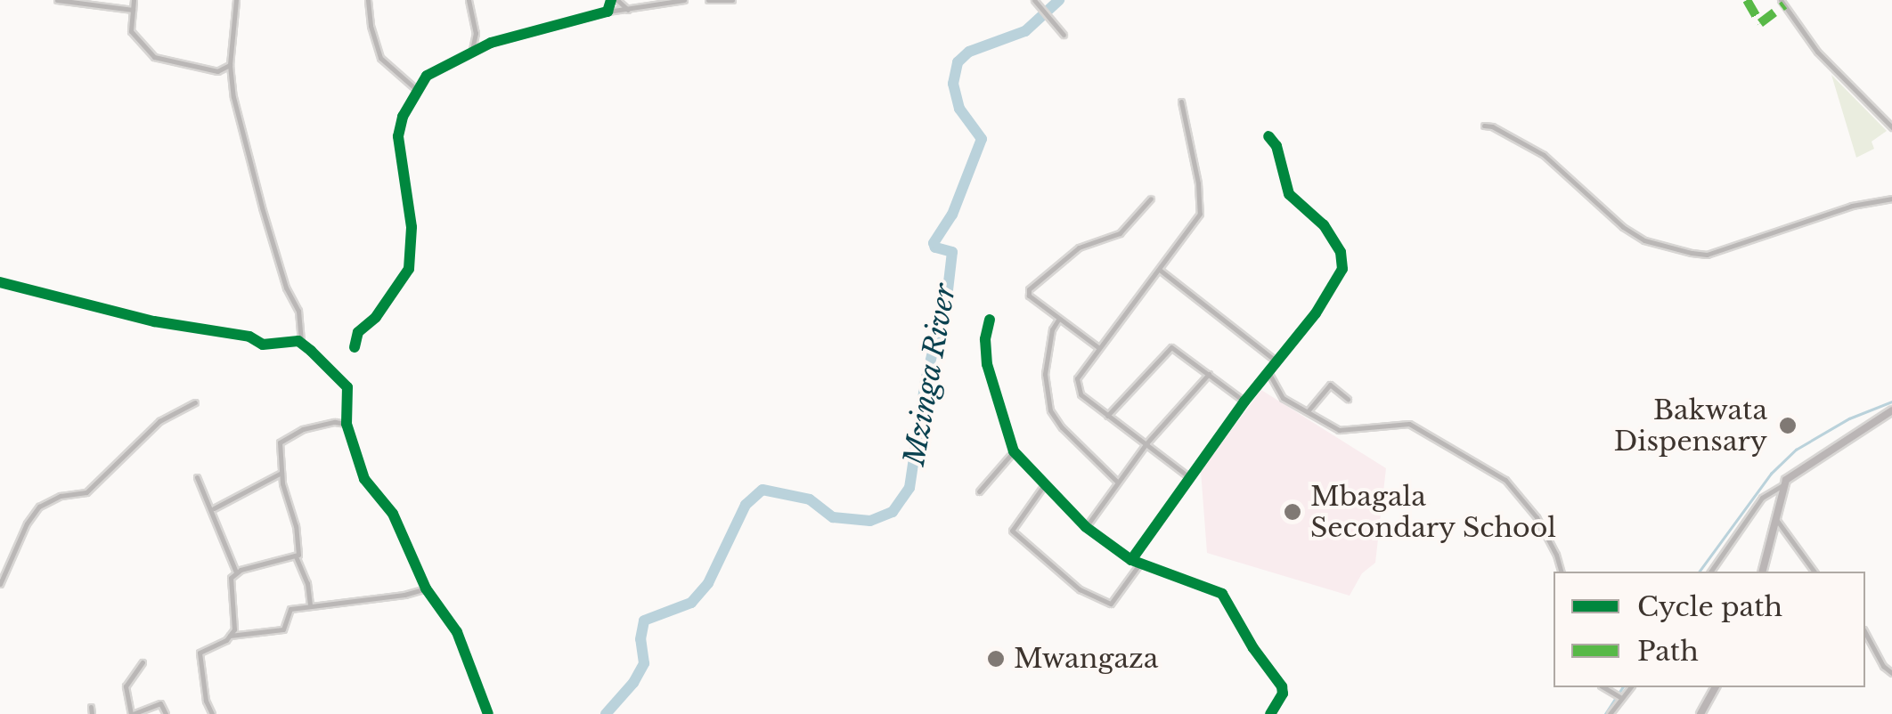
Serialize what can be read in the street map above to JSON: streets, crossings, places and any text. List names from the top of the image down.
{
  "water": ["Mzinga River"],
  "places": ["Bakwata Dispensary", "Mbagala Secondary School", "Mwangaza"],
  "legend": ["Cycle path", "Path"]
}
